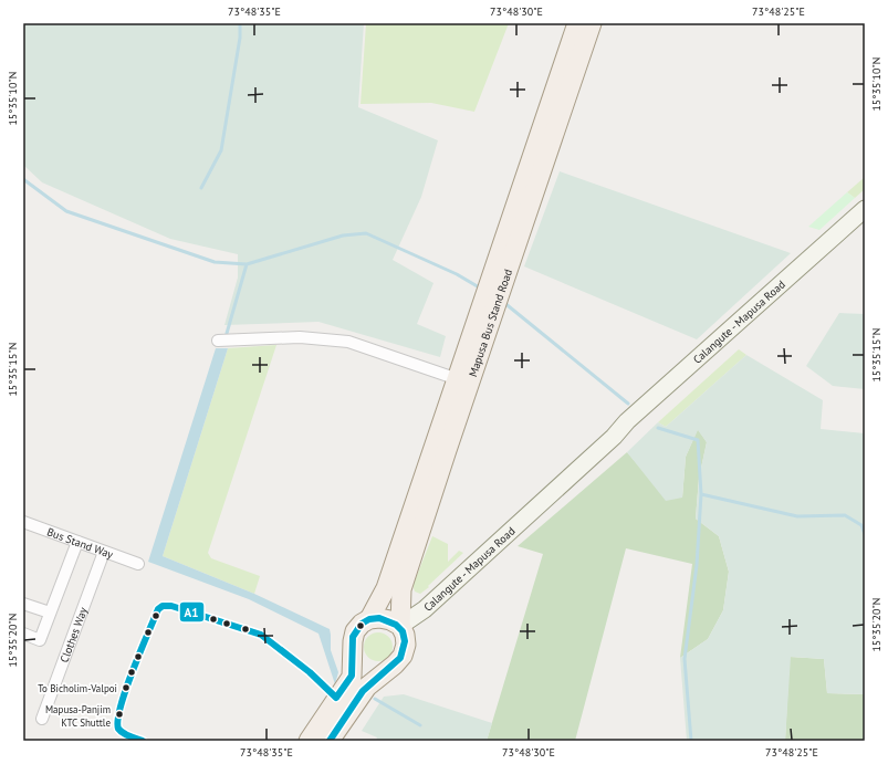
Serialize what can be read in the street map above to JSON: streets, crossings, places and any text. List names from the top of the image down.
{
  "streets": {
    "main road": ["Calangute - Mapusa Road", "Mapusa Bus Stand Road"],
    "street": ["Bus Stand Way", "Clothes Way"]
  },
  "crossings": [
    ["Calangute - Mapusa Road", "Mapusa Bus Stand Road"],
    ["Bus Stand Way", "Clothes Way"]
  ],
  "places": ["To Bicholim-Valpoi", "Mapusa-Panjim KTC Shuttle"],
  "lines": ["transit line A1"],
  "coordinates": [
    "73°48'35\"E",
    "73°48'30\"E",
    "73°48'25\"E",
    "15°35'10\"N",
    "15°35'15\"N",
    "15°35'20\"N"
  ]
}
